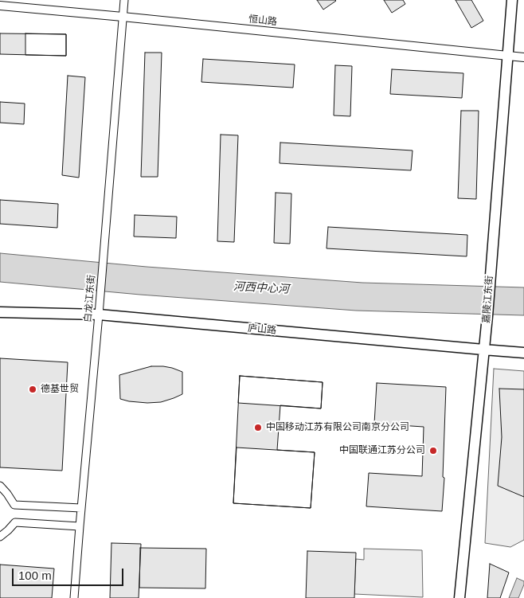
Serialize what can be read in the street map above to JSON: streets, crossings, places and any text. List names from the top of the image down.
{
  "streets": {
    "main road": ["嘉陵江东街", "庐山路"],
    "street": ["恒山路", "白龙江东街"]
  },
  "crossings": [
    ["恒山路", "白龙江东街"],
    ["恒山路", "嘉陵江东街"],
    ["白龙江东街", "庐山路"],
    ["嘉陵江东街", "庐山路"]
  ],
  "water": ["河西中心河"],
  "places": ["德基世贸", "中国移动江苏有限公司南京分公司", "中国联通江苏分公司"],
  "scale_bar": "100 m"
}
